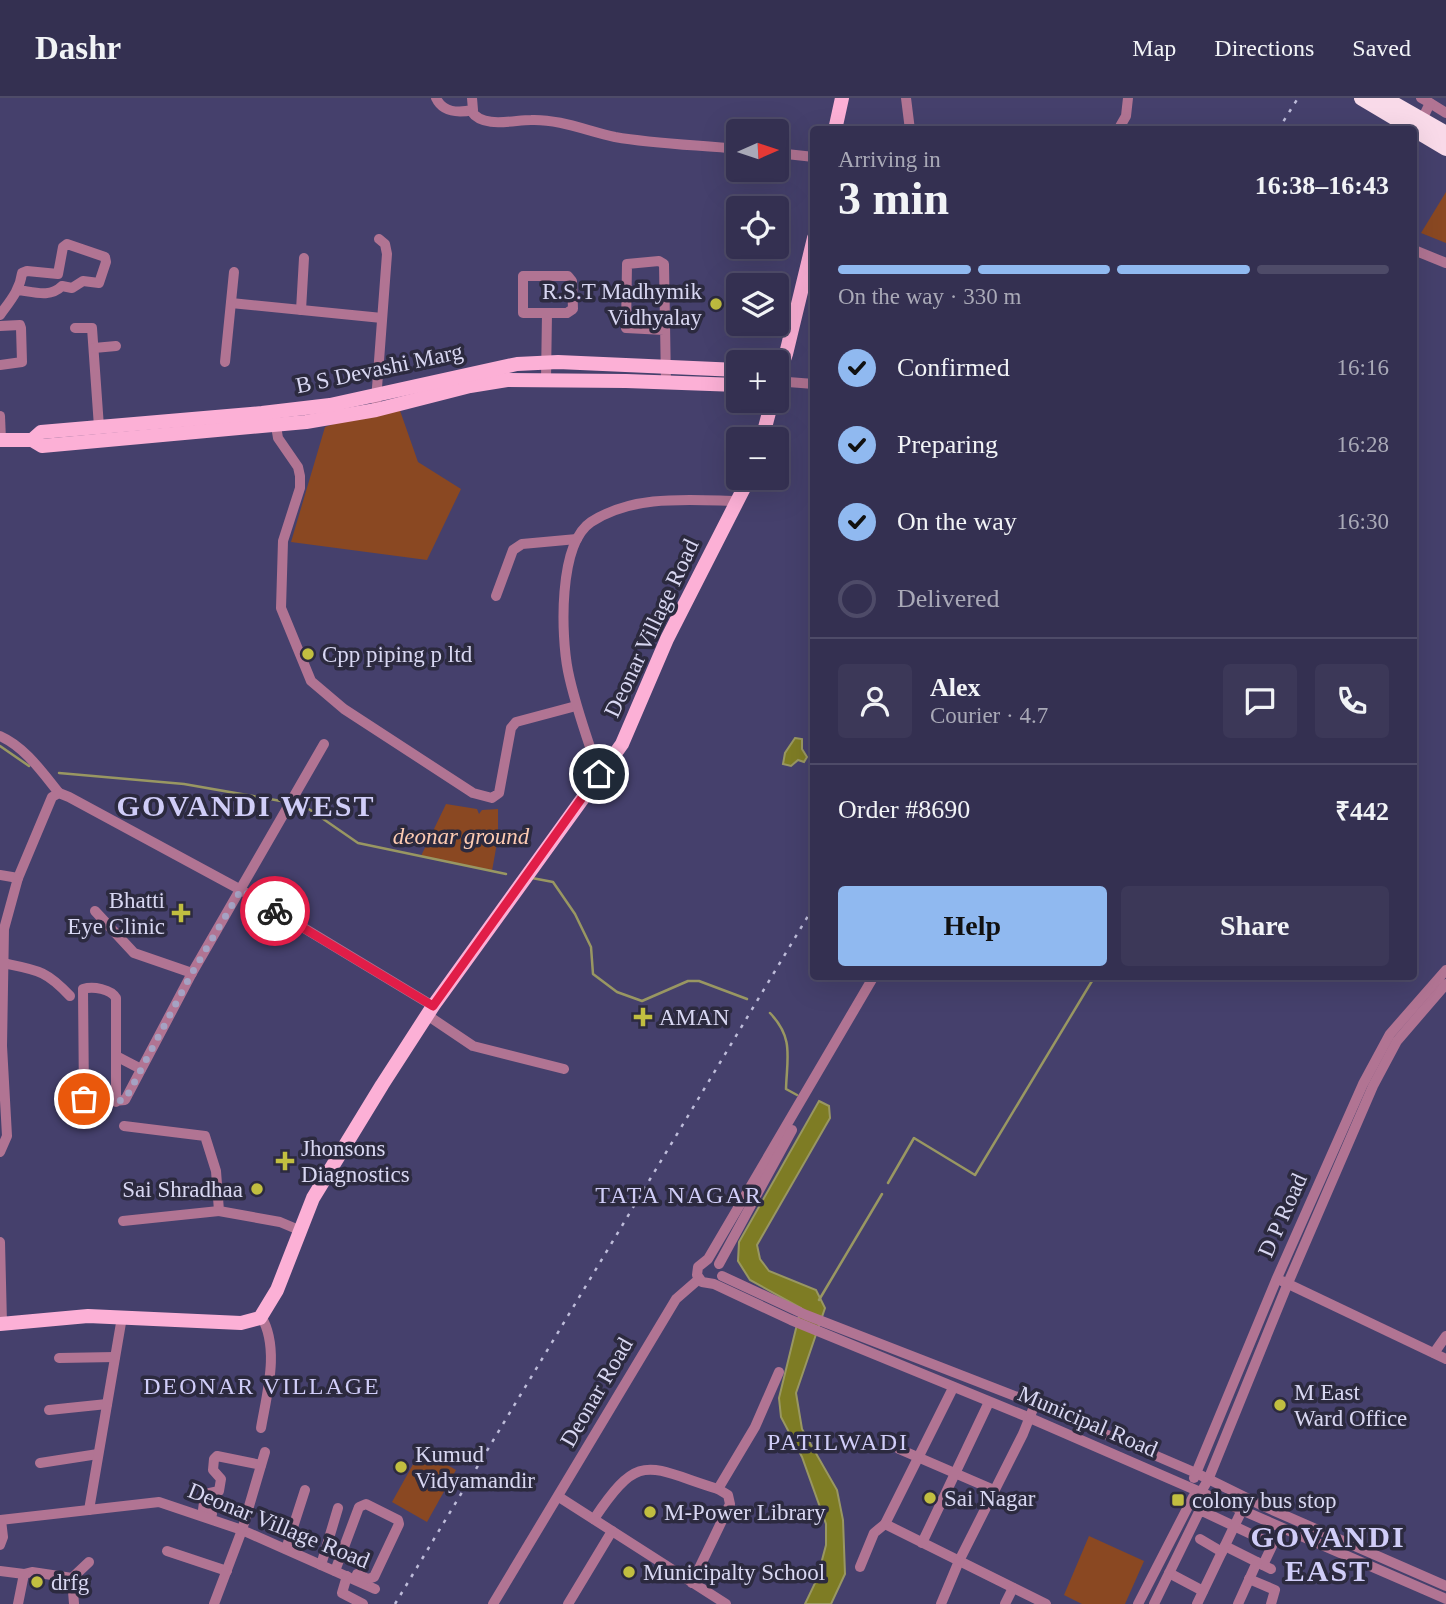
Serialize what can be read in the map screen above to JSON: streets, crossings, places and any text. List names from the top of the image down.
{
  "streets": {
    "main road": ["B S Devashi Marg", "Deonar Village Road"],
    "street": ["D P Road", "Deonar Road", "Municipal Road"]
  },
  "crossings": [
    ["D P Road", "Municipal Road"],
    ["Deonar Road", "Municipal Road"]
  ],
  "districts": [
    "GOVANDI WEST",
    "TATA NAGAR",
    "DEONAR VILLAGE",
    "PATILWADI",
    "GOVANDI EAST"
  ],
  "parks": ["deonar ground"],
  "places": {
    "other": [
      "R.S.T Madhymik Vidhyalay",
      "Cpp piping p ltd",
      "Sai Shradhaa",
      "M East Ward Office",
      "Kumud Vidyamandir",
      "Sai Nagar",
      "M-Power Library",
      "Municipalty School",
      "drfg"
    ],
    "health": ["Bhatti Eye Clinic", "AMAN", "Jhonsons Diagnostics"],
    "transit": ["colony bus stop"]
  },
  "north": "right",
  "page": {
    "header": "Dashr",
    "nav": ["Map", "Directions", "Saved"],
    "map_buttons": ["+", "−"],
    "heading": ["3 min", "Arriving in", "16:38–16:43"],
    "panel": [
      "Alex",
      "Courier · 4.7",
      "Order #8690",
      "₹442"
    ],
    "bar": "On the way · 330 m",
    "list": [
      ["Confirmed", "16:16"],
      ["Preparing", "16:28"],
      ["On the way", "16:30"],
      "Delivered"
    ],
    "buttons": ["Help", "Share"]
  }
}
